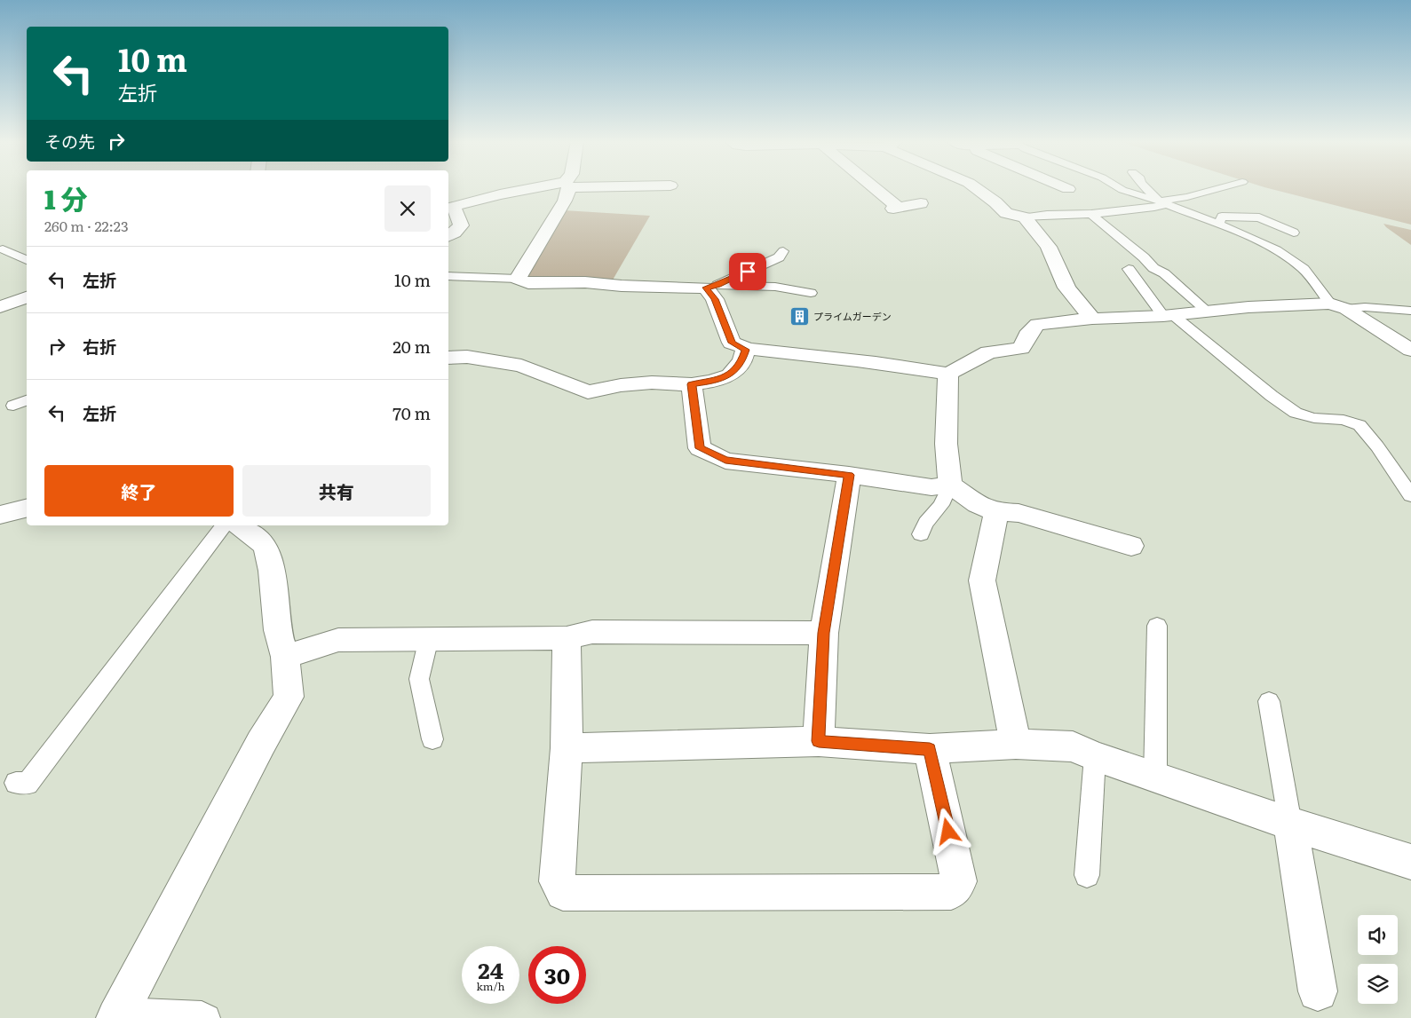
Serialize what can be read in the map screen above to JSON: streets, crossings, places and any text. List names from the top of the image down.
{
  "places": {
    "building": ["プライムガーデン"]
  },
  "page": {
    "turn": ["10 m", "左折"],
    "then": "その先",
    "heading": ["1 分", "260 m · 22:23"],
    "list": [
      {
        "name": "左折",
        "value": "10 m"
      },
      {
        "name": "右折",
        "value": "20 m"
      },
      {
        "name": "左折",
        "value": "70 m"
      }
    ],
    "buttons": ["終了", "共有"],
    "speed": "24 km/h",
    "limit": "30"
  }
}
